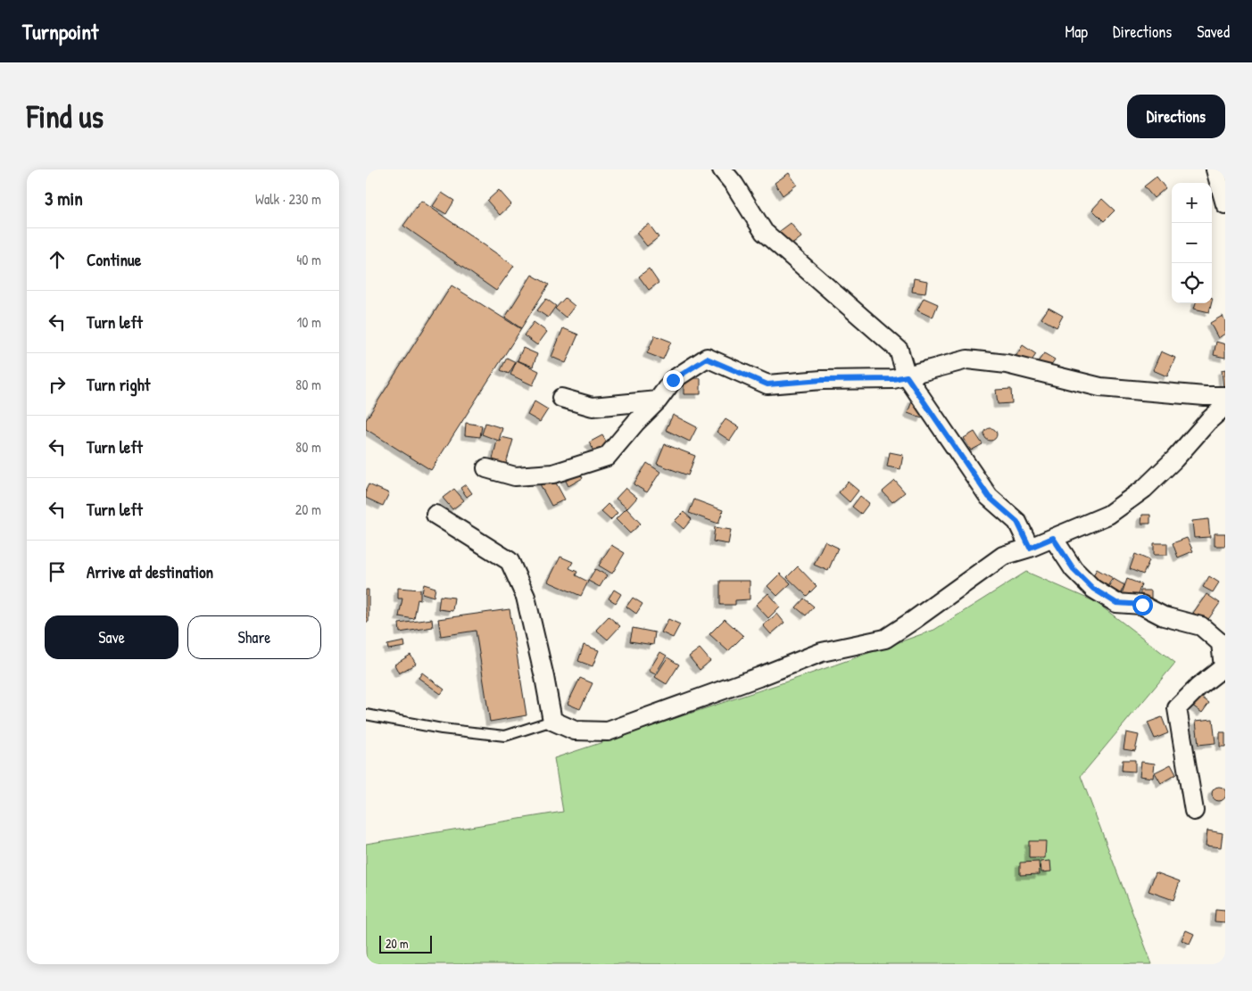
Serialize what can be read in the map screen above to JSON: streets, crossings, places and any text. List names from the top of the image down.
{
  "scale_bar": "20 m",
  "page": {
    "header": "Turnpoint",
    "nav": ["Map", "Directions", "Saved"],
    "buttons": [
      "Directions",
      ["Save", "Share"]
    ],
    "title": "Find us",
    "heading": ["3 min", "Walk · 230 m"],
    "map_buttons": ["+", "−"],
    "list": [
      ["Continue", "40 m"],
      ["Turn left", "10 m"],
      ["Turn right", "80 m"],
      ["Turn left", "80 m"],
      ["Turn left", "20 m"],
      "Arrive at destination"
    ],
    "scale": "20 m"
  }
}
